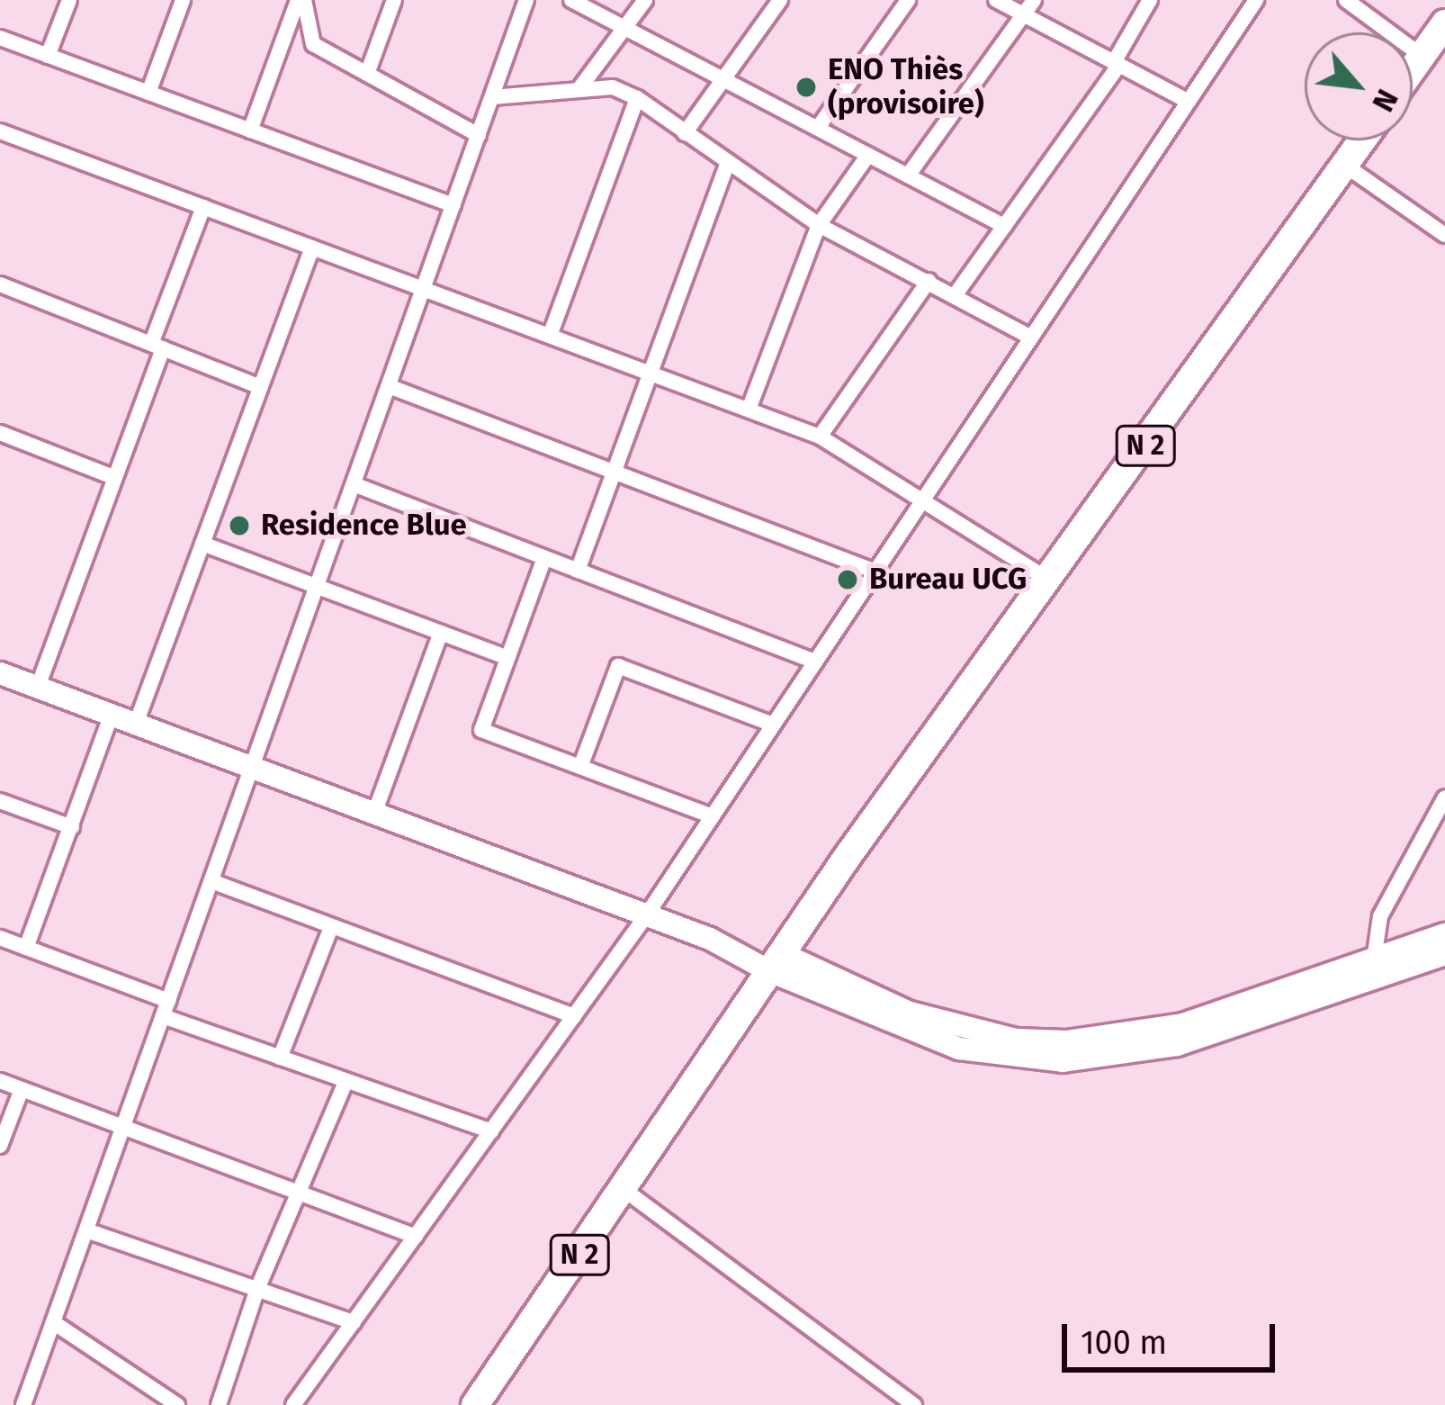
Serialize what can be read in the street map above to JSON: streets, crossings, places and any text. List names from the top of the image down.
{
  "streets": {
    "highway": ["N 2"]
  },
  "places": ["ENO Thiès (provisoire)", "Residence Blue", "Bureau UCG"],
  "scale_bar": "100 m",
  "north": "bottom right"
}
